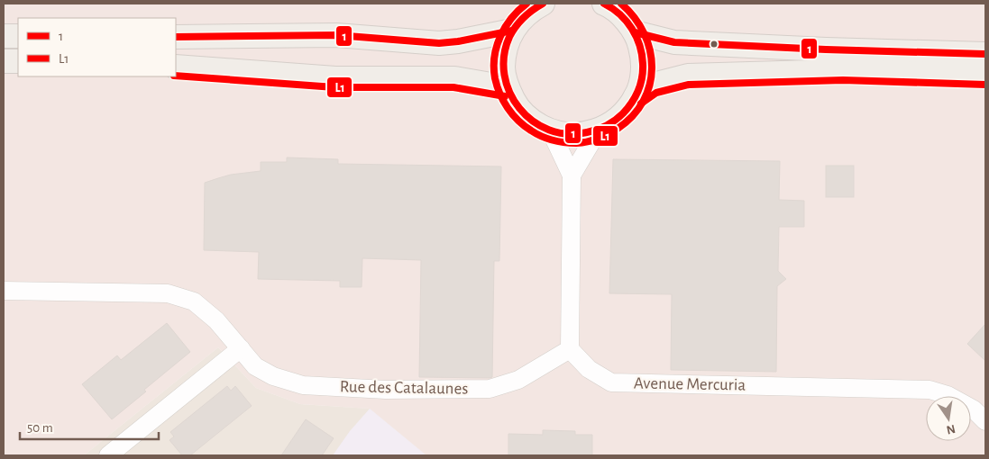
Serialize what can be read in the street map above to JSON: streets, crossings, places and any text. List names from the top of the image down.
{
  "streets": {
    "street": ["Avenue Mercuria", "Rue des Catalaunes"]
  },
  "crossings": [
    ["Avenue Mercuria", "Rue des Catalaunes"]
  ],
  "lines": ["transit line 1", "transit line L1"],
  "legend": ["1", "L1"],
  "scale_bar": "50 m",
  "north": "bottom"
}
